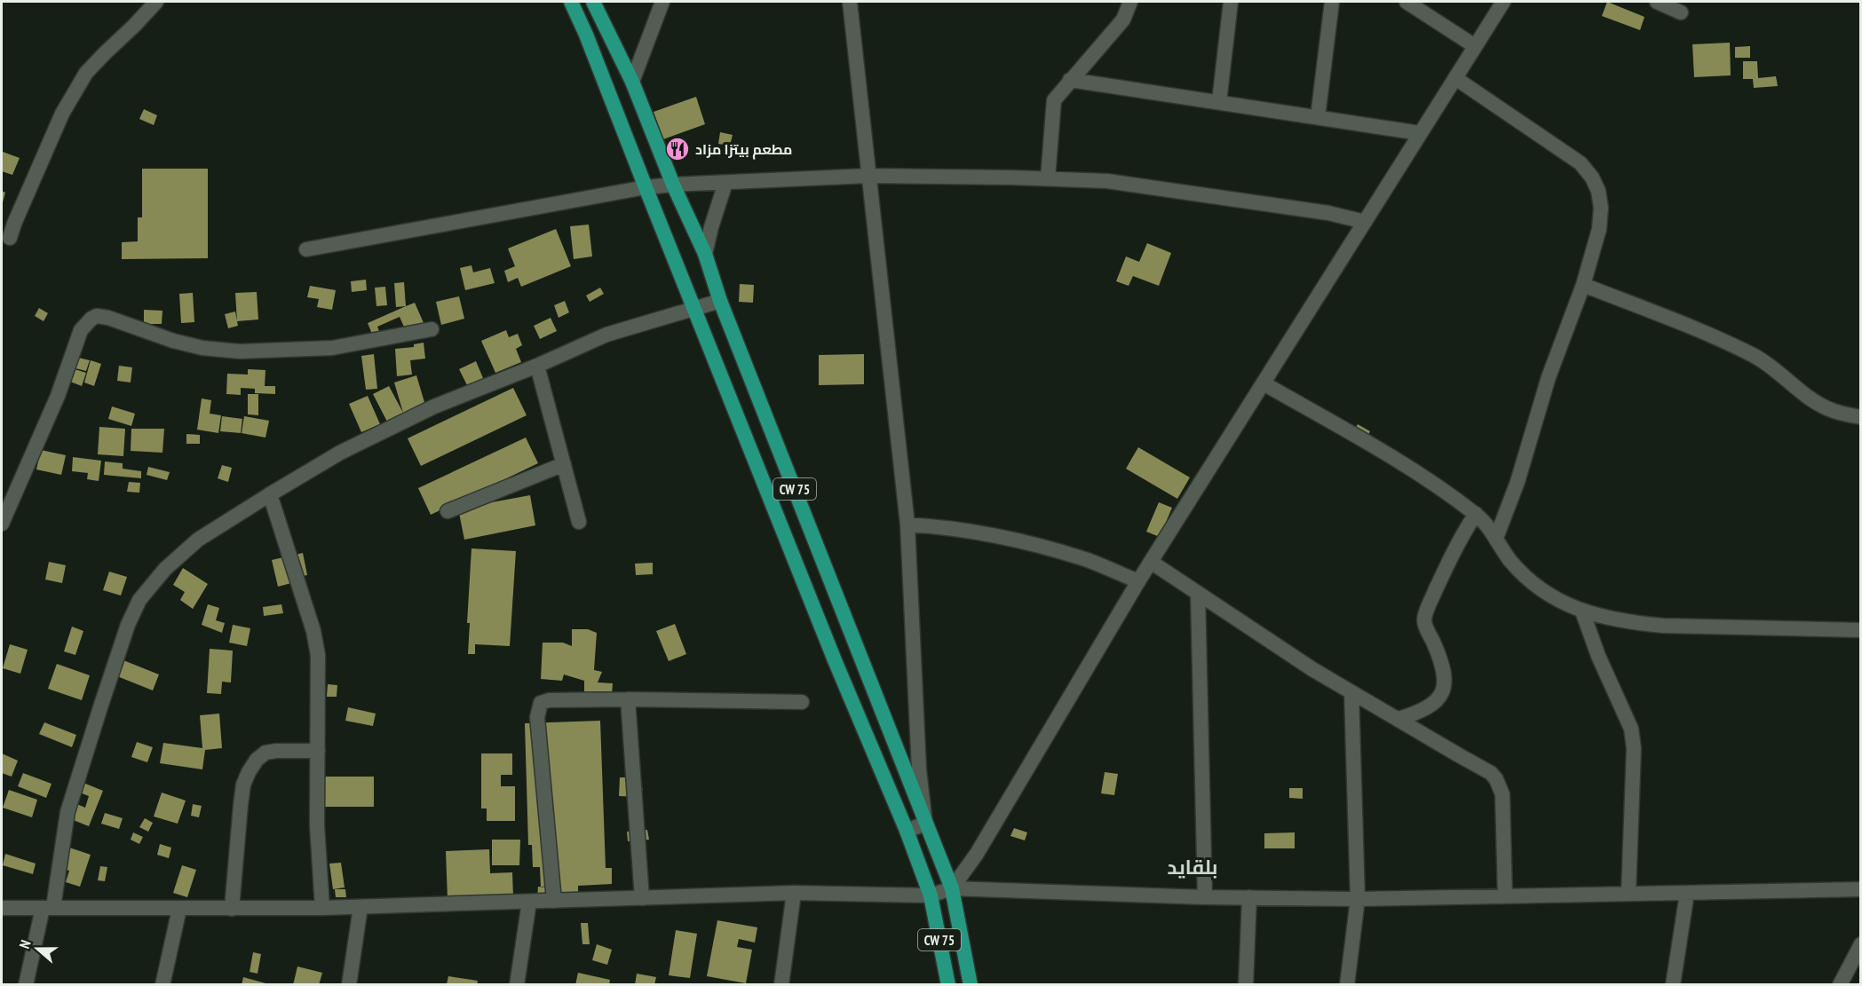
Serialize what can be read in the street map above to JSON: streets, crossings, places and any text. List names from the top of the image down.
{
  "streets": {
    "main road": ["CW 75"]
  },
  "districts": ["بلقايد"],
  "places": {
    "restaurant": ["مطعم بيتزا مزاد"]
  },
  "north": "left"
}
